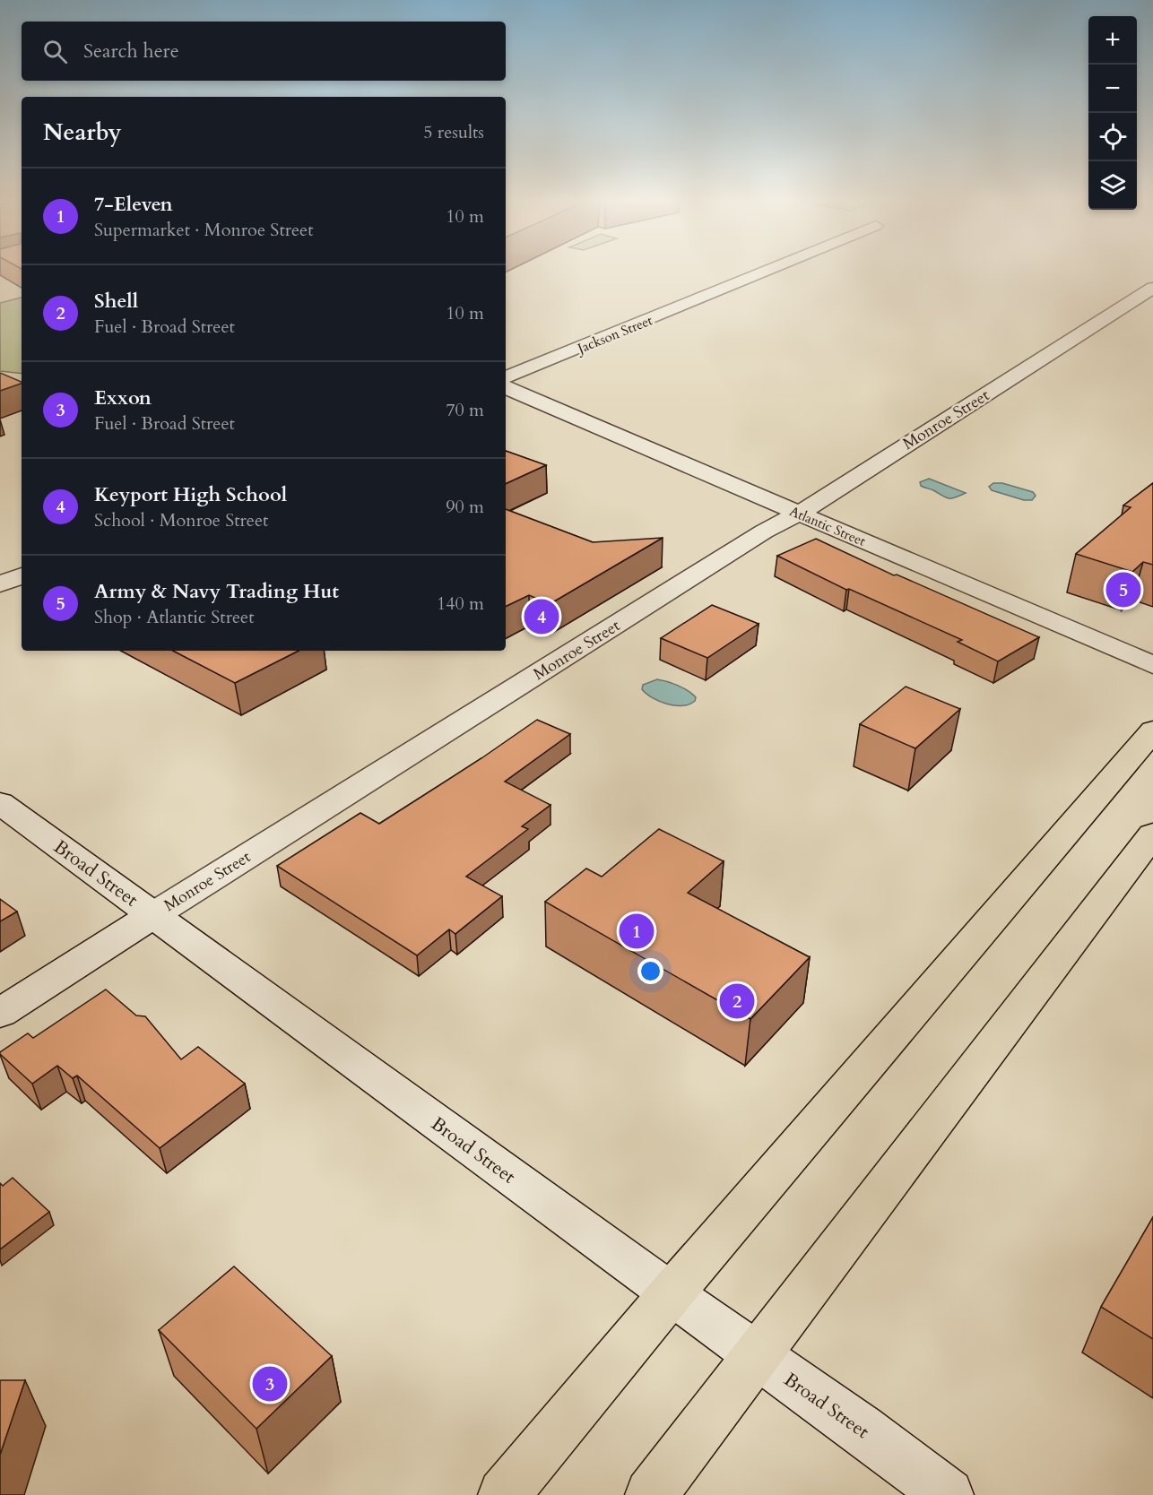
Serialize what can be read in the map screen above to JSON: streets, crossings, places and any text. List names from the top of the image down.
{
  "streets": {
    "street": [
      "Jackson Street",
      "Monroe Street",
      "Atlantic Street",
      "Broad Street"
    ]
  },
  "crossings": [
    ["Monroe Street", "Atlantic Street"],
    ["Monroe Street", "Broad Street"]
  ],
  "page": {
    "map_buttons": ["+", "−"],
    "search": "Search here",
    "heading": ["Nearby", "5 results"],
    "list": [
      {
        "mark": "1",
        "name": "7-Eleven",
        "note": "Supermarket · Monroe Street",
        "value": "10 m"
      },
      {
        "mark": "2",
        "name": "Shell",
        "note": "Fuel · Broad Street",
        "value": "10 m"
      },
      {
        "mark": "3",
        "name": "Exxon",
        "note": "Fuel · Broad Street",
        "value": "70 m"
      },
      {
        "mark": "4",
        "name": "Keyport High School",
        "note": "School · Monroe Street",
        "value": "90 m"
      },
      {
        "mark": "5",
        "name": "Army & Navy Trading Hut",
        "note": "Shop · Atlantic Street",
        "value": "140 m"
      }
    ],
    "pins": [
      "5",
      "4",
      "1",
      "2",
      "3"
    ]
  }
}
